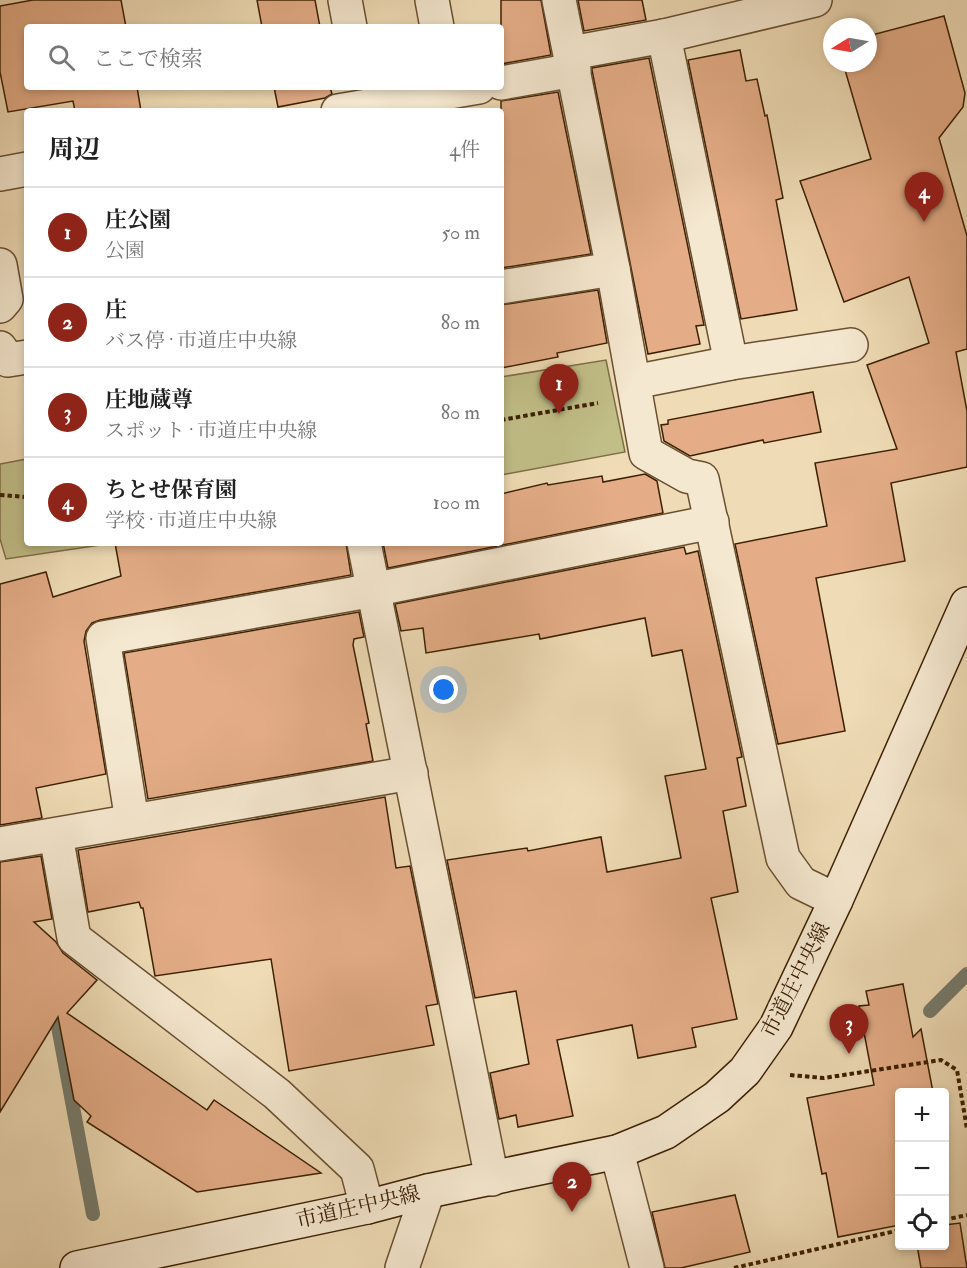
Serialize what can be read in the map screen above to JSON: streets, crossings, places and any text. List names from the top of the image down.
{
  "streets": {
    "street": ["市道庄中央線"]
  },
  "north": "left",
  "page": {
    "search": "ここで検索",
    "heading": ["周辺", "4件"],
    "pins": [
      "4",
      "1",
      "3",
      "2"
    ],
    "list": [
      {
        "mark": "1",
        "name": "庄公園",
        "note": "公園",
        "value": "50 m"
      },
      {
        "mark": "2",
        "name": "庄",
        "note": "バス停 · 市道庄中央線",
        "value": "80 m"
      },
      {
        "mark": "3",
        "name": "庄地蔵尊",
        "note": "スポット · 市道庄中央線",
        "value": "80 m"
      },
      {
        "mark": "4",
        "name": "ちとせ保育園",
        "note": "学校 · 市道庄中央線",
        "value": "100 m"
      }
    ],
    "map_buttons": ["+", "−"]
  }
}
